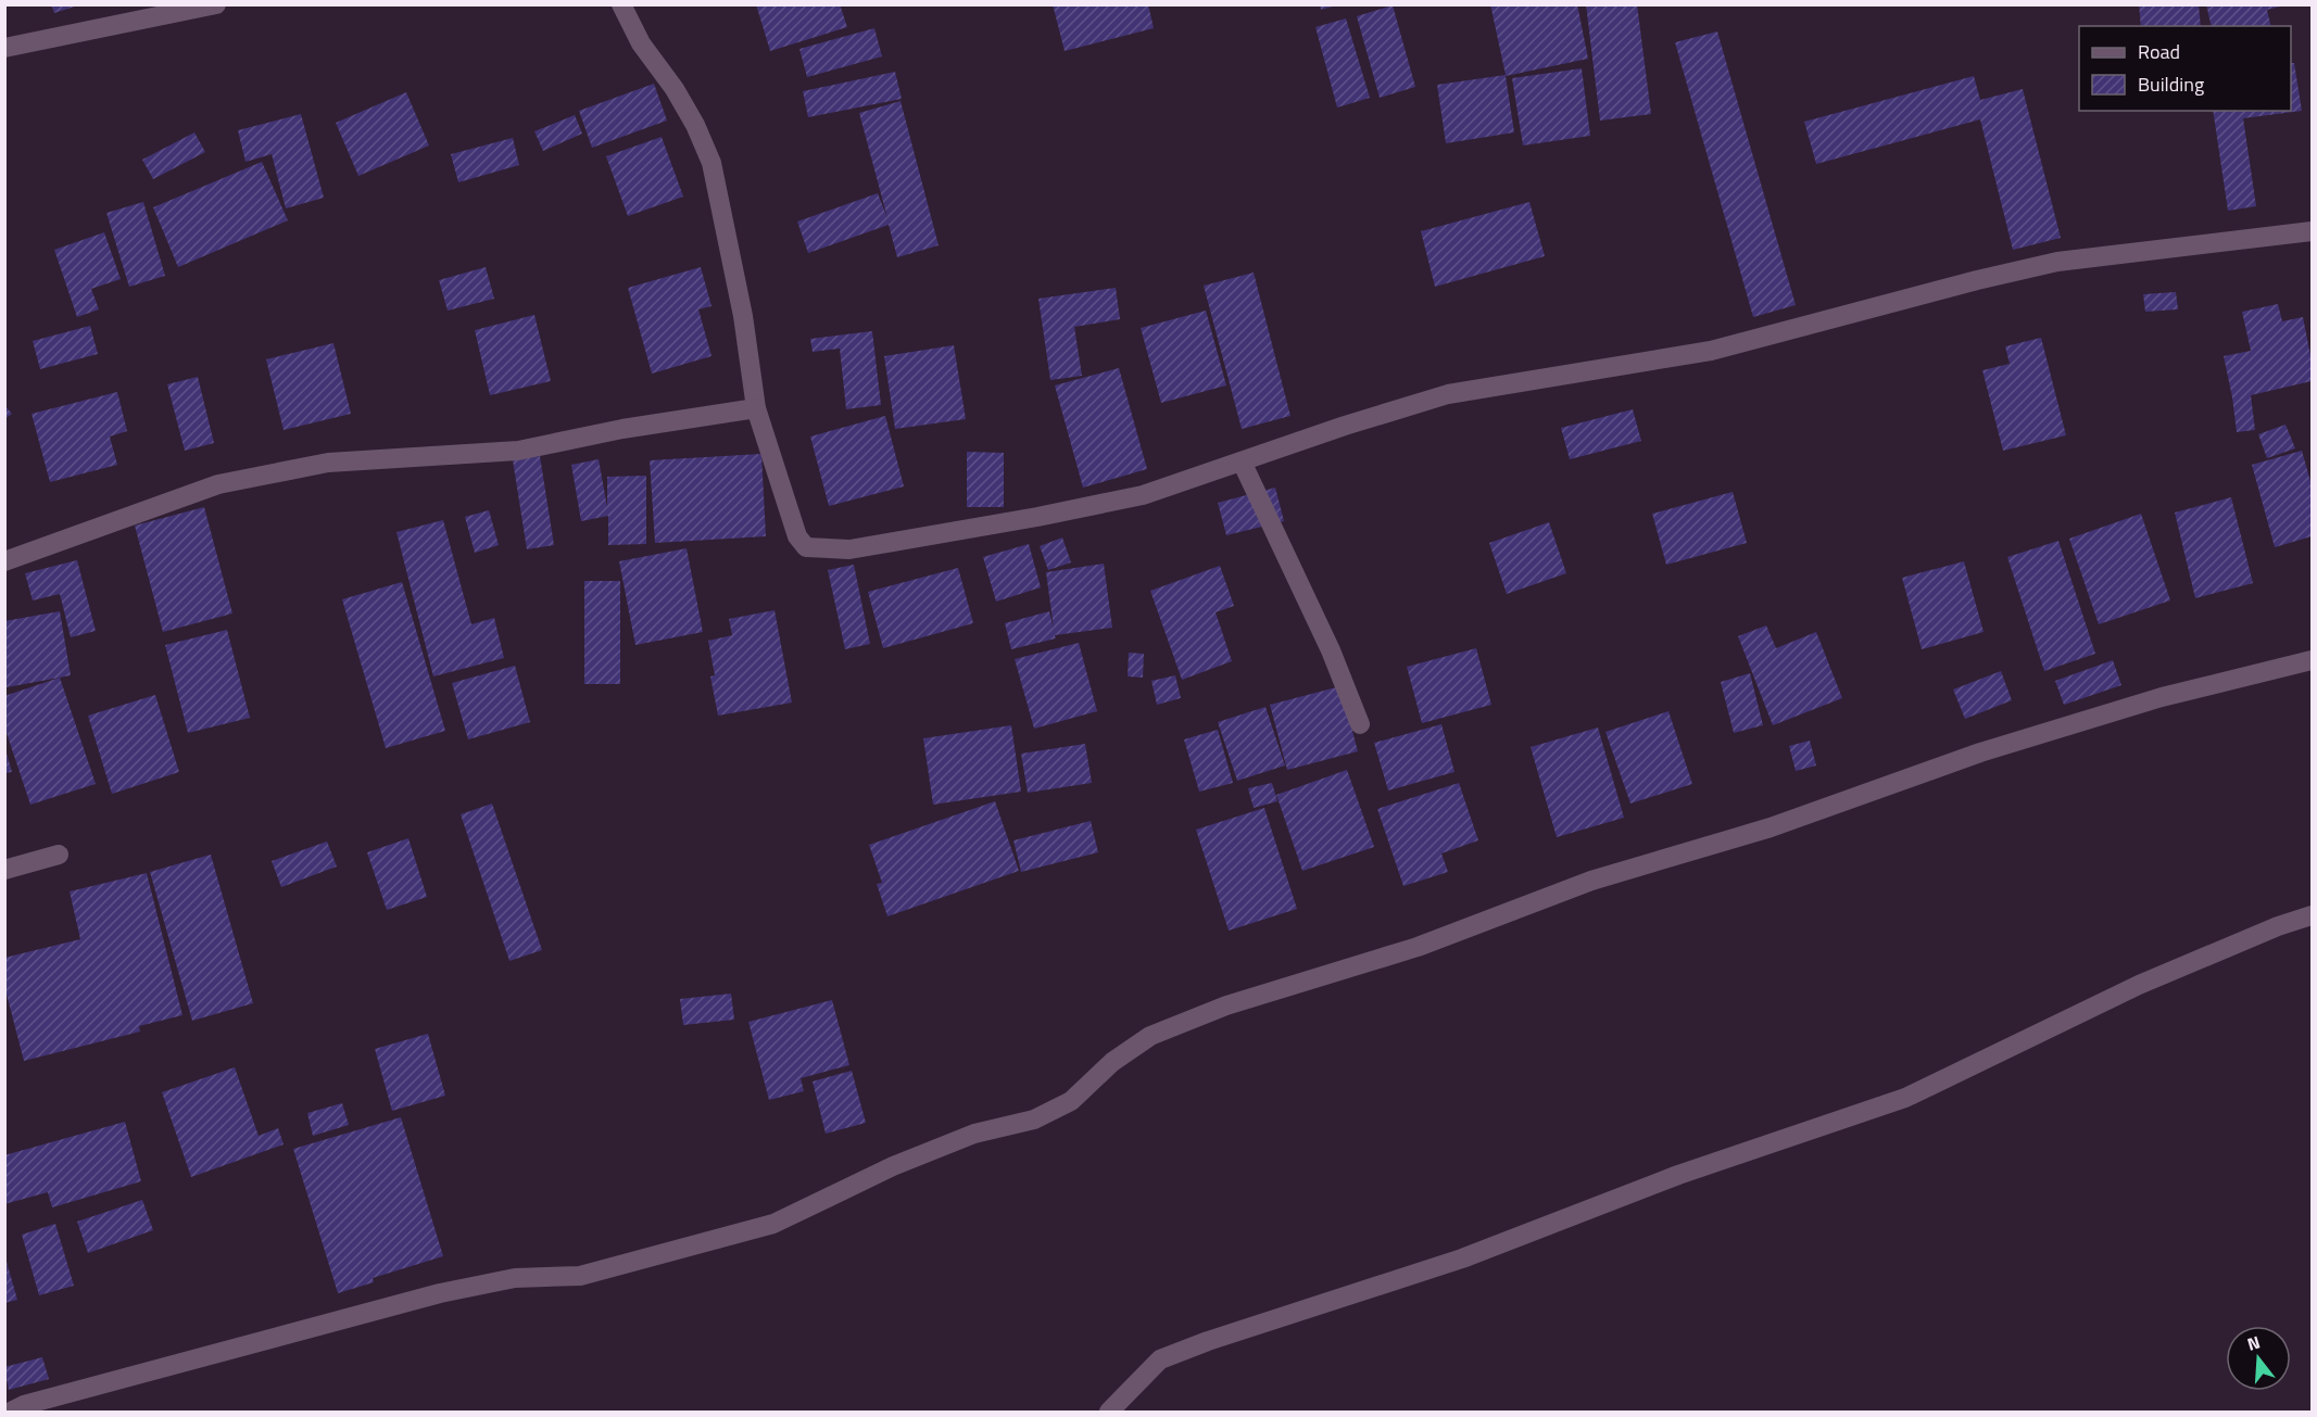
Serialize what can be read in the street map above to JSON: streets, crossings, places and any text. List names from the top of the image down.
{
  "legend": ["Road", "Building"],
  "north": "top"
}
